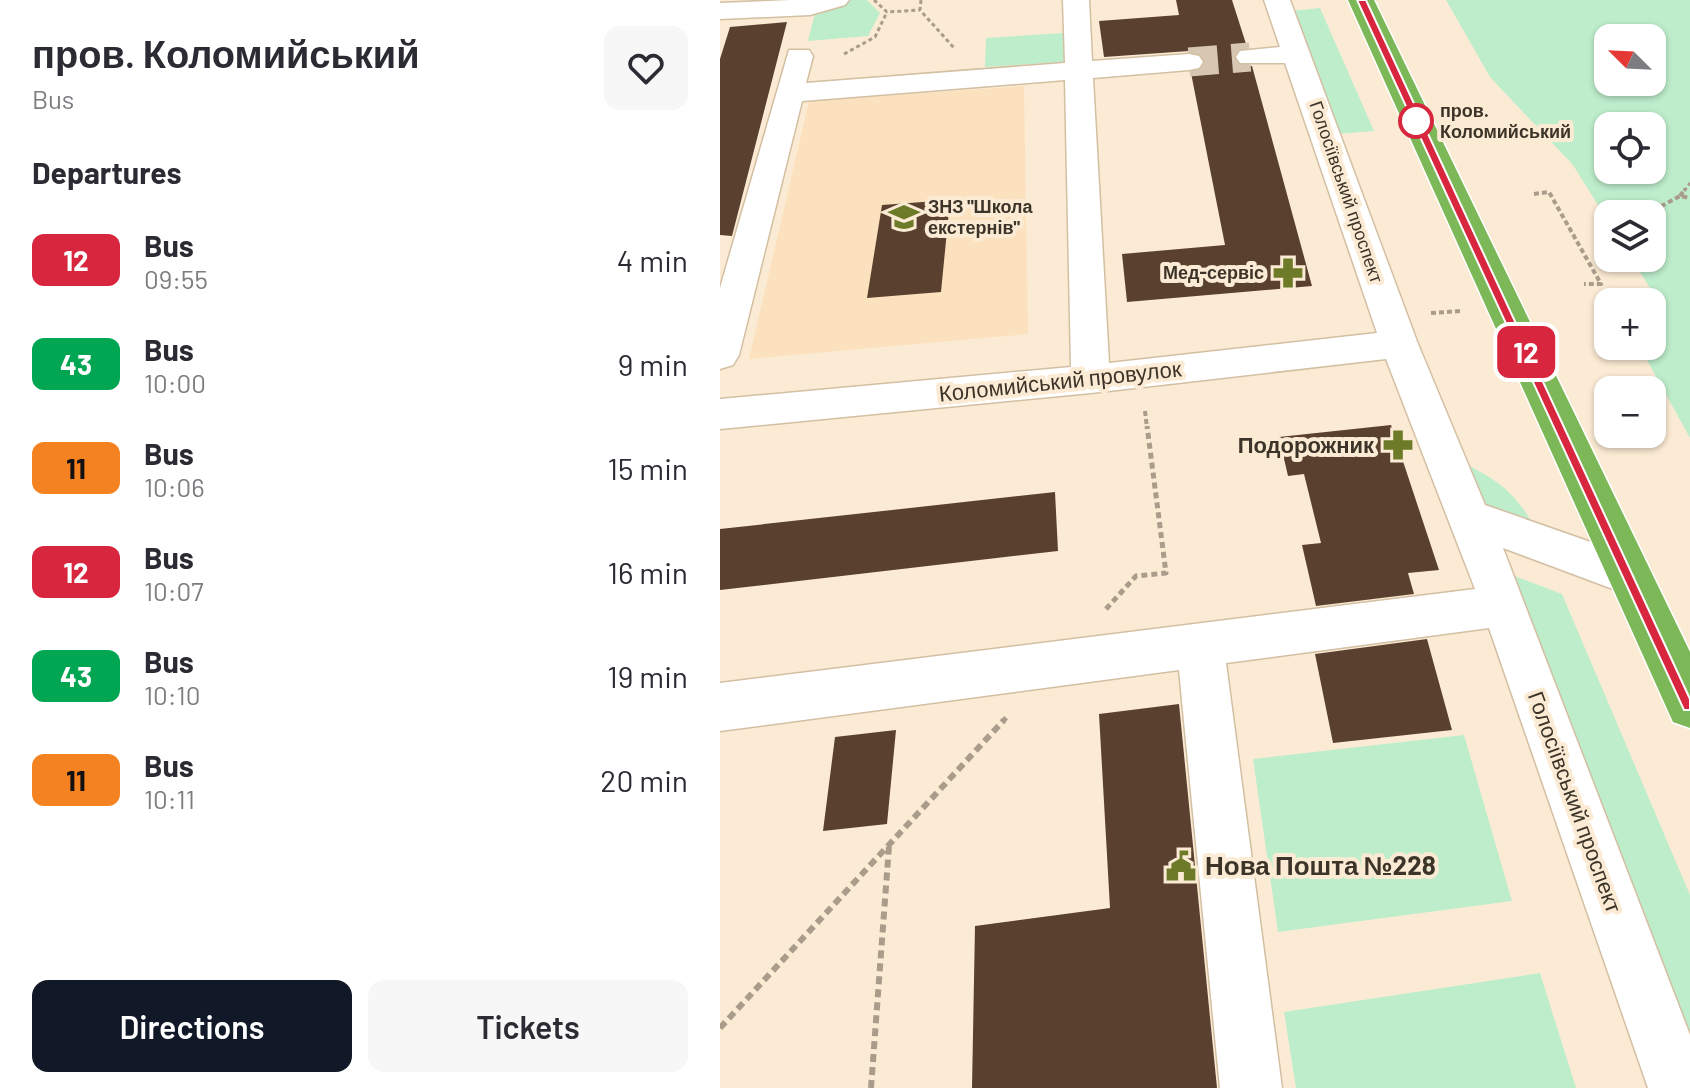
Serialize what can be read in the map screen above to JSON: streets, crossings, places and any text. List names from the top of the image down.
{
  "streets": {
    "street": ["Голосіївський проспект", "Коломийський провулок"]
  },
  "crossings": [
    ["Голосіївський проспект", "Коломийський провулок"]
  ],
  "places": {
    "other": ["пров. Коломийський"],
    "school or university": ["ЗНЗ \"Школа екстернів\""],
    "pharmacy": ["Мед-сервіс", "Подорожник"],
    "public building": ["Нова Пошта №228"]
  },
  "lines": ["bus line 12"],
  "north": "top left",
  "page": {
    "heading": [
      ["пров. Коломийський", "Bus"],
      "Departures"
    ],
    "on_map": "12",
    "map_buttons": ["+", "−"],
    "list": [
      {
        "mark": "12",
        "name": "Bus",
        "note": "09:55",
        "value": "4 min"
      },
      {
        "mark": "43",
        "name": "Bus",
        "note": "10:00",
        "value": "9 min"
      },
      {
        "mark": "11",
        "name": "Bus",
        "note": "10:06",
        "value": "15 min"
      },
      {
        "mark": "12",
        "name": "Bus",
        "note": "10:07",
        "value": "16 min"
      },
      {
        "mark": "43",
        "name": "Bus",
        "note": "10:10",
        "value": "19 min"
      },
      {
        "mark": "11",
        "name": "Bus",
        "note": "10:11",
        "value": "20 min"
      }
    ],
    "buttons": ["Directions", "Tickets"]
  }
}
